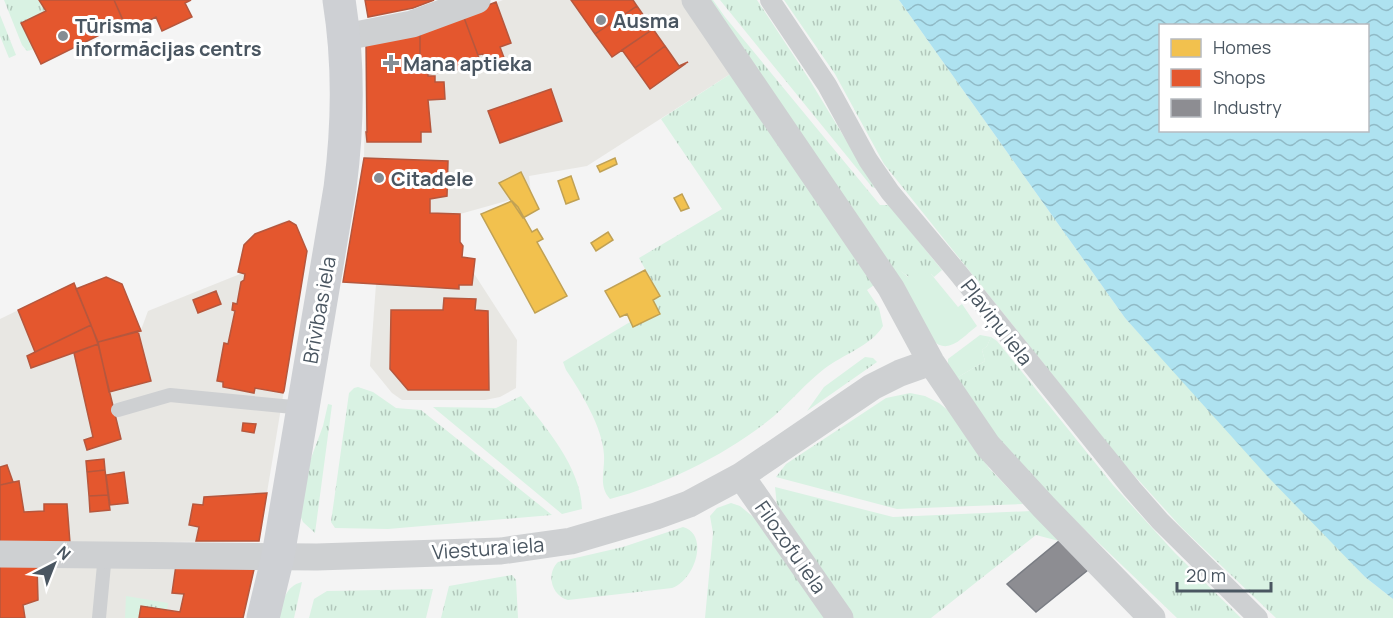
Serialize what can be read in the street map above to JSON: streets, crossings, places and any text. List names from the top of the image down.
{
  "streets": {
    "main road": ["Brīvības iela"],
    "street": ["Pļaviņu iela", "Filozofu iela", "Viestura iela"]
  },
  "crossings": [
    ["Brīvības iela", "Viestura iela"],
    ["Filozofu iela", "Viestura iela"]
  ],
  "places": {
    "other": ["Ausma", "Tūrisma informācijas centrs", "Citadele"],
    "health": ["Mana aptieka"]
  },
  "legend": ["Homes", "Shops", "Industry"],
  "scale_bar": "20 m",
  "north": "top right"
}
